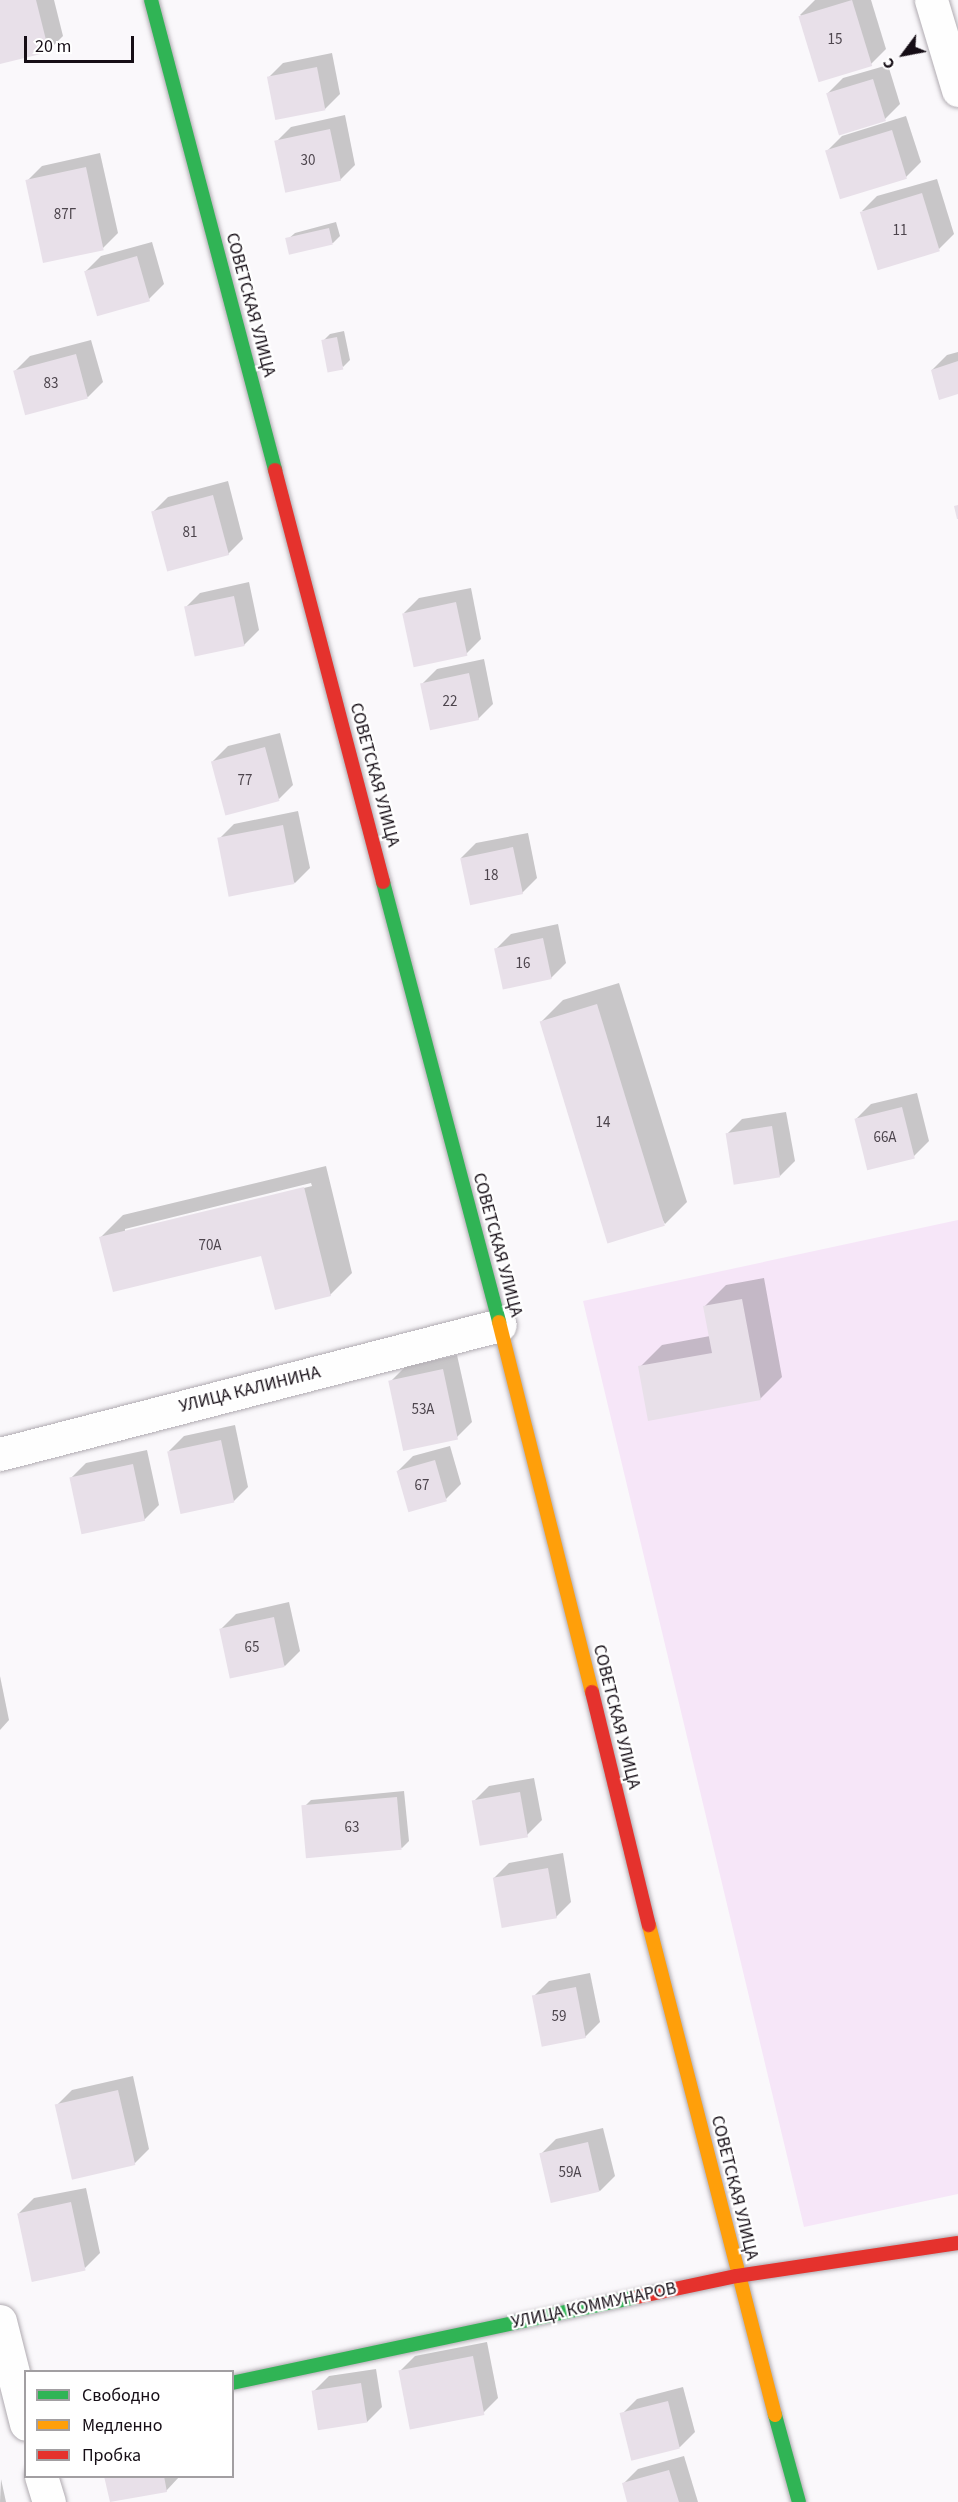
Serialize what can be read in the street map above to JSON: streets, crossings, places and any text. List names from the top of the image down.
{
  "streets": {
    "main road": ["СОВЕТСКАЯ УЛИЦА", "УЛИЦА КОММУНАРОВ"],
    "street": ["УЛИЦА КАЛИНИНА"]
  },
  "crossings": [
    ["СОВЕТСКАЯ УЛИЦА", "УЛИЦА КАЛИНИНА"],
    ["СОВЕТСКАЯ УЛИЦА", "УЛИЦА КОММУНАРОВ"]
  ],
  "house_numbers": [
    "15",
    "30",
    "87Г",
    "11",
    "83",
    "81",
    "22",
    "77",
    "18",
    "16",
    "14",
    "66А",
    "70А",
    "53А",
    "67",
    "65",
    "63",
    "59",
    "59А"
  ],
  "legend": ["Свободно", "Медленно", "Пробка"],
  "scale_bar": "20 m",
  "north": "bottom left"
}
